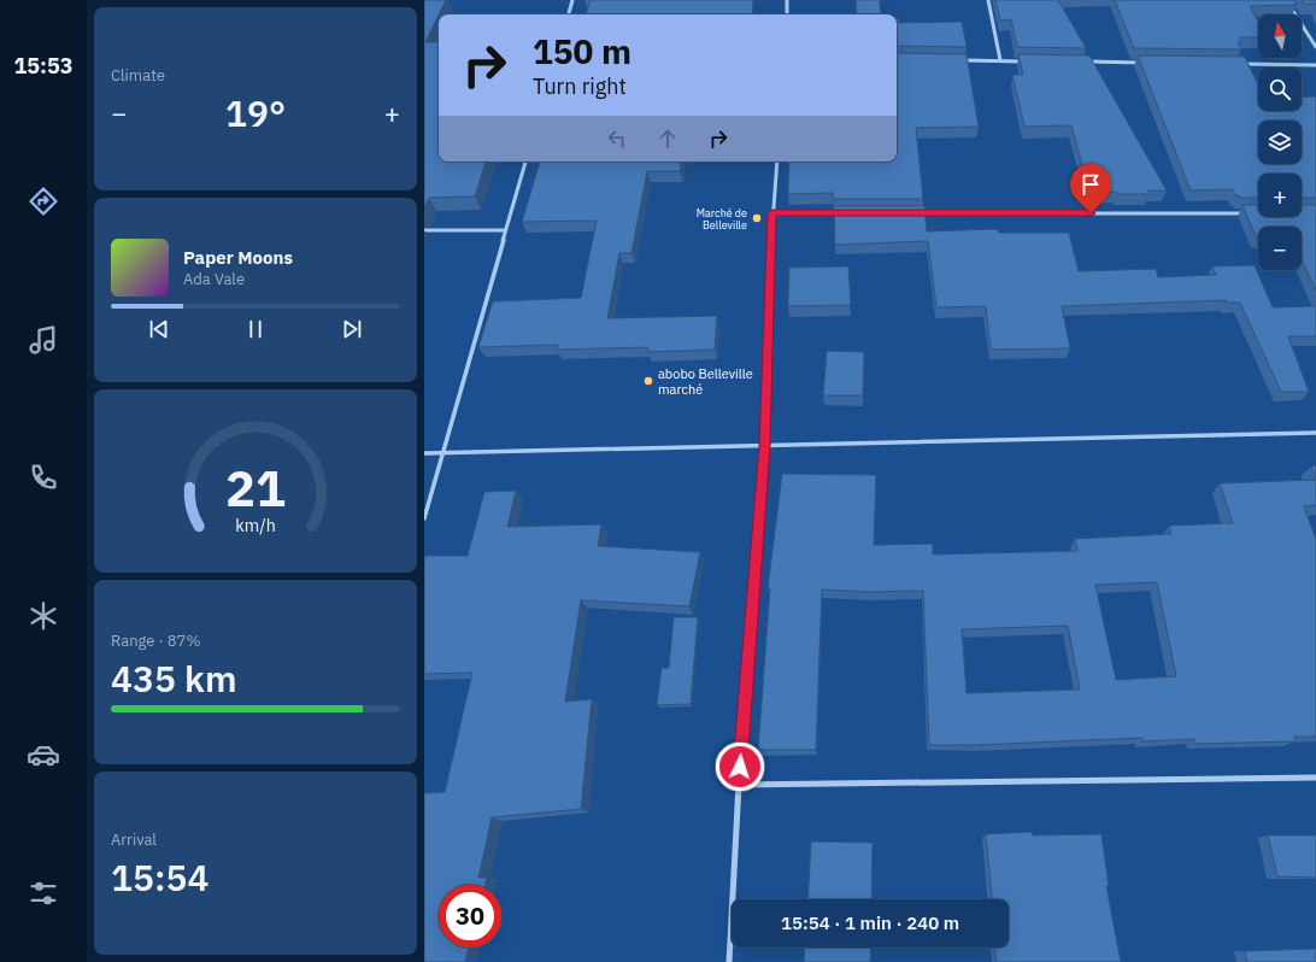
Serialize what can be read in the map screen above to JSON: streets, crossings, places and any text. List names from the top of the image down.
{
  "places": ["Marché de Belleville", "abobo Belleville marché"],
  "north": "top",
  "page": {
    "tabs": "15:53",
    "tile": [
      "Climate",
      ["Range · 87%", "435 km"],
      ["Arrival", "15:54"]
    ],
    "map_buttons": ["+", "−"],
    "turn": ["150 m", "Turn right"],
    "heat": ["−", "19°", "+"],
    "song": ["Paper Moons", "Ada Vale"],
    "limit": "30",
    "trip": "15:54 · 1 min · 240 m",
    "gauge": ["21", "km/h"]
  }
}
